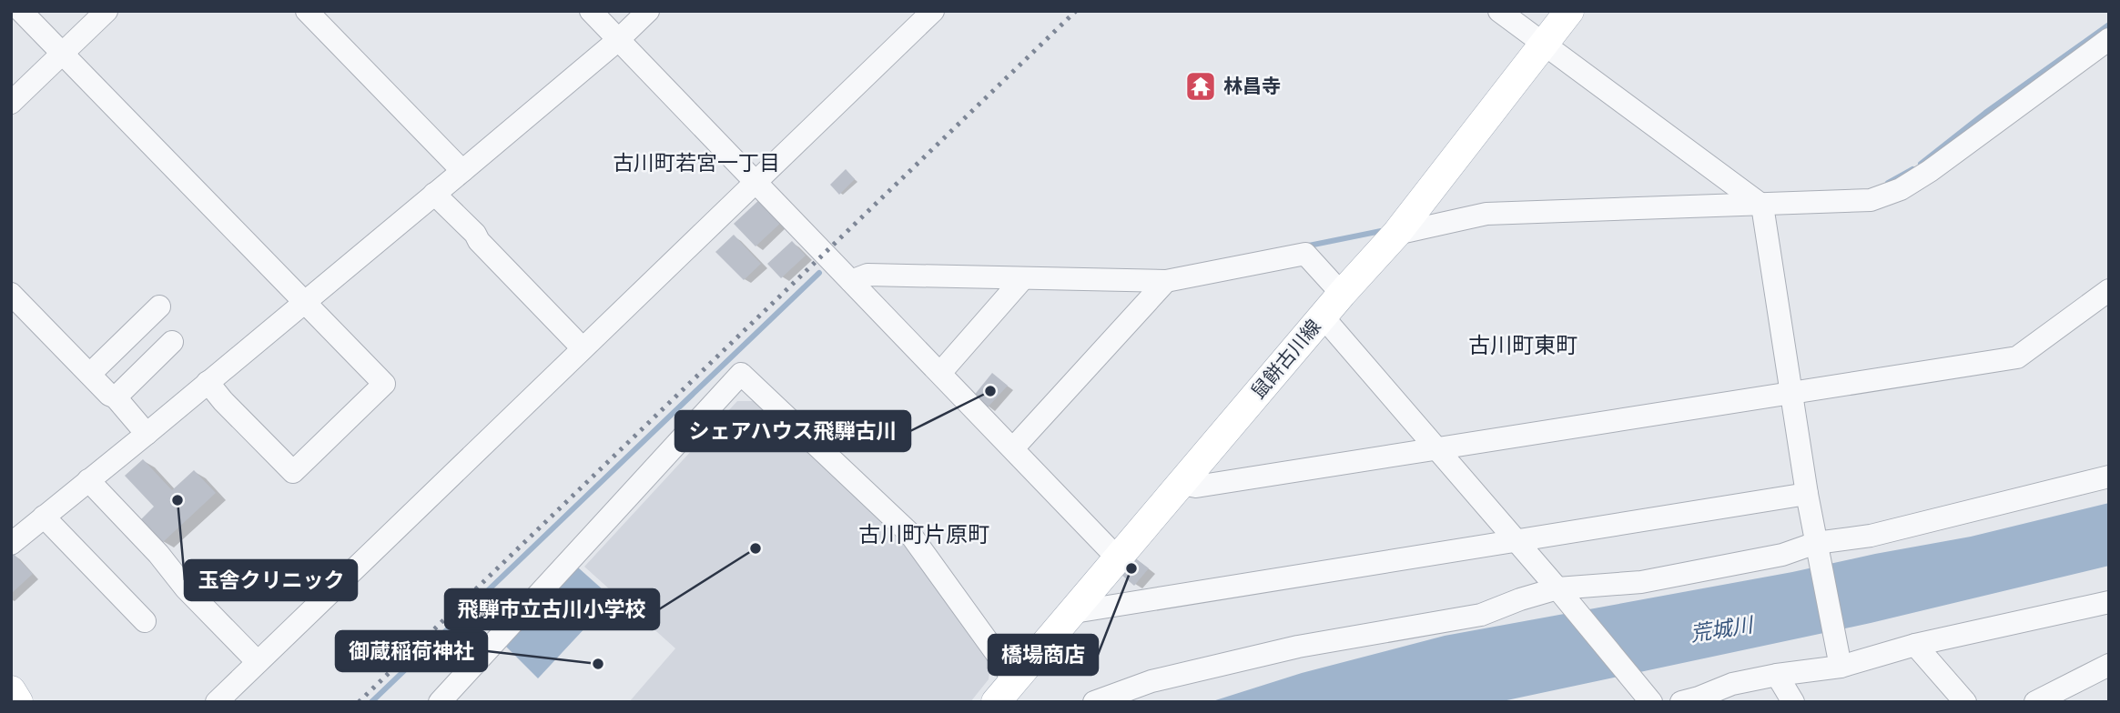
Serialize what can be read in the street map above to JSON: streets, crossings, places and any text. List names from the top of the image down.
{
  "streets": {
    "main road": ["鼠餅古川線"]
  },
  "districts": ["古川町若宮一丁目", "古川町東町", "古川町片原町"],
  "water": ["荒城川"],
  "places": {
    "temple": ["林昌寺"],
    "other": [
      "シェアハウス飛騨古川",
      "玉舎クリニック",
      "飛騨市立古川小学校",
      "橋場商店",
      "御蔵稲荷神社"
    ]
  }
}
